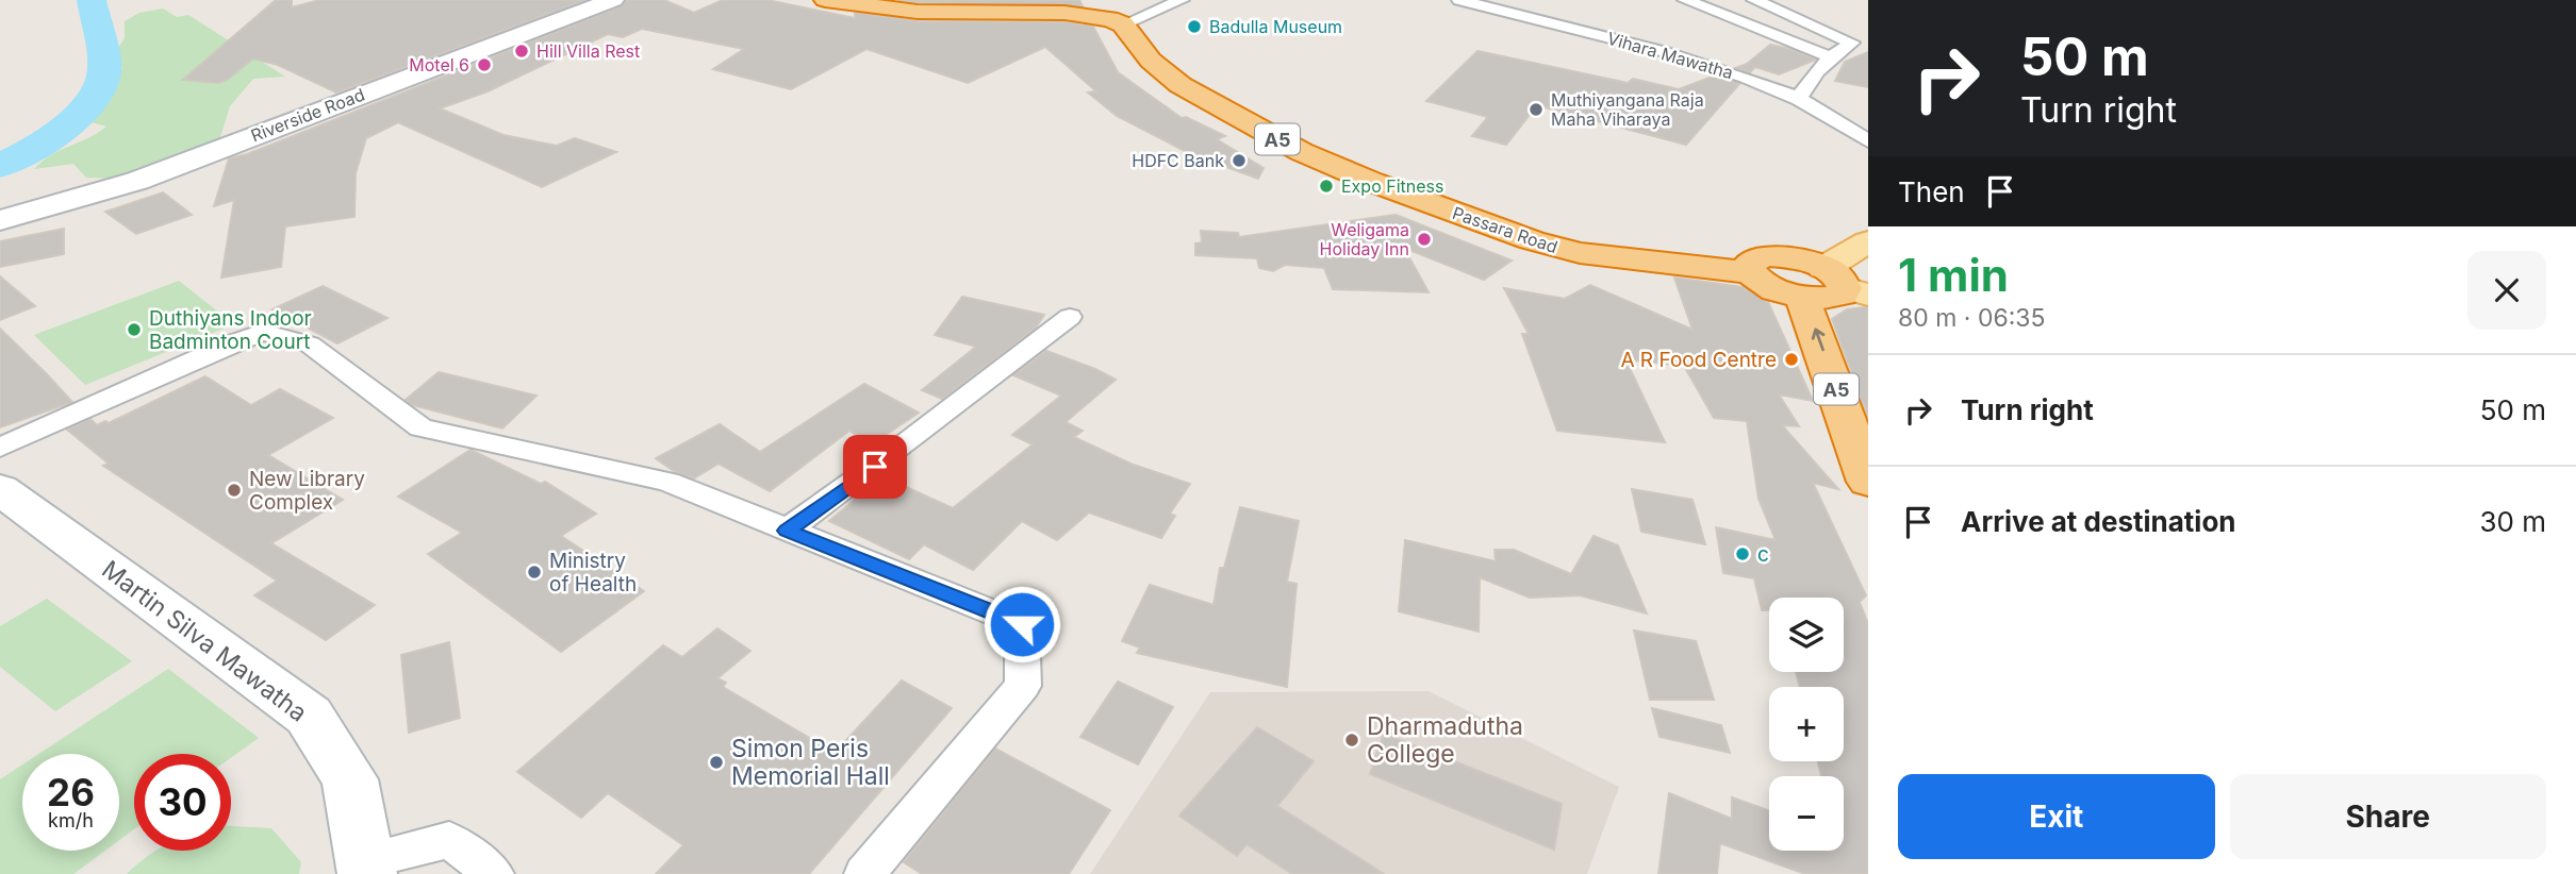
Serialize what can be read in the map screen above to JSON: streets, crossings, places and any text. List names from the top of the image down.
{
  "streets": {
    "highway": ["A5", "Passara Road"],
    "street": ["Vihara Mawatha", "Riverside Road", "Martin Silva Mawatha"]
  },
  "crossings": [
    ["A5", "Passara Road"]
  ],
  "places": [
    "Badulla Museum",
    "Hill Villa Rest",
    "Motel 6",
    "Muthiyangana Raja Maha Viharaya",
    "HDFC Bank",
    "Expo Fitness",
    "Weligama Holiday Inn",
    "Duthiyans Indoor Badminton Court",
    "A R Food Centre",
    "New Library Complex",
    "c",
    "Ministry of Health",
    "Dharmadutha College",
    "Simon Peris Memorial Hall"
  ],
  "page": {
    "turn": ["50 m", "Turn right"],
    "then": "Then",
    "heading": ["1 min", "80 m · 06:35"],
    "list": [
      {
        "name": "Turn right",
        "value": "50 m"
      },
      {
        "name": "Arrive at destination",
        "value": "30 m"
      }
    ],
    "map_buttons": ["+", "−"],
    "speed": "26 km/h",
    "limit": "30",
    "buttons": ["Exit", "Share"]
  }
}
